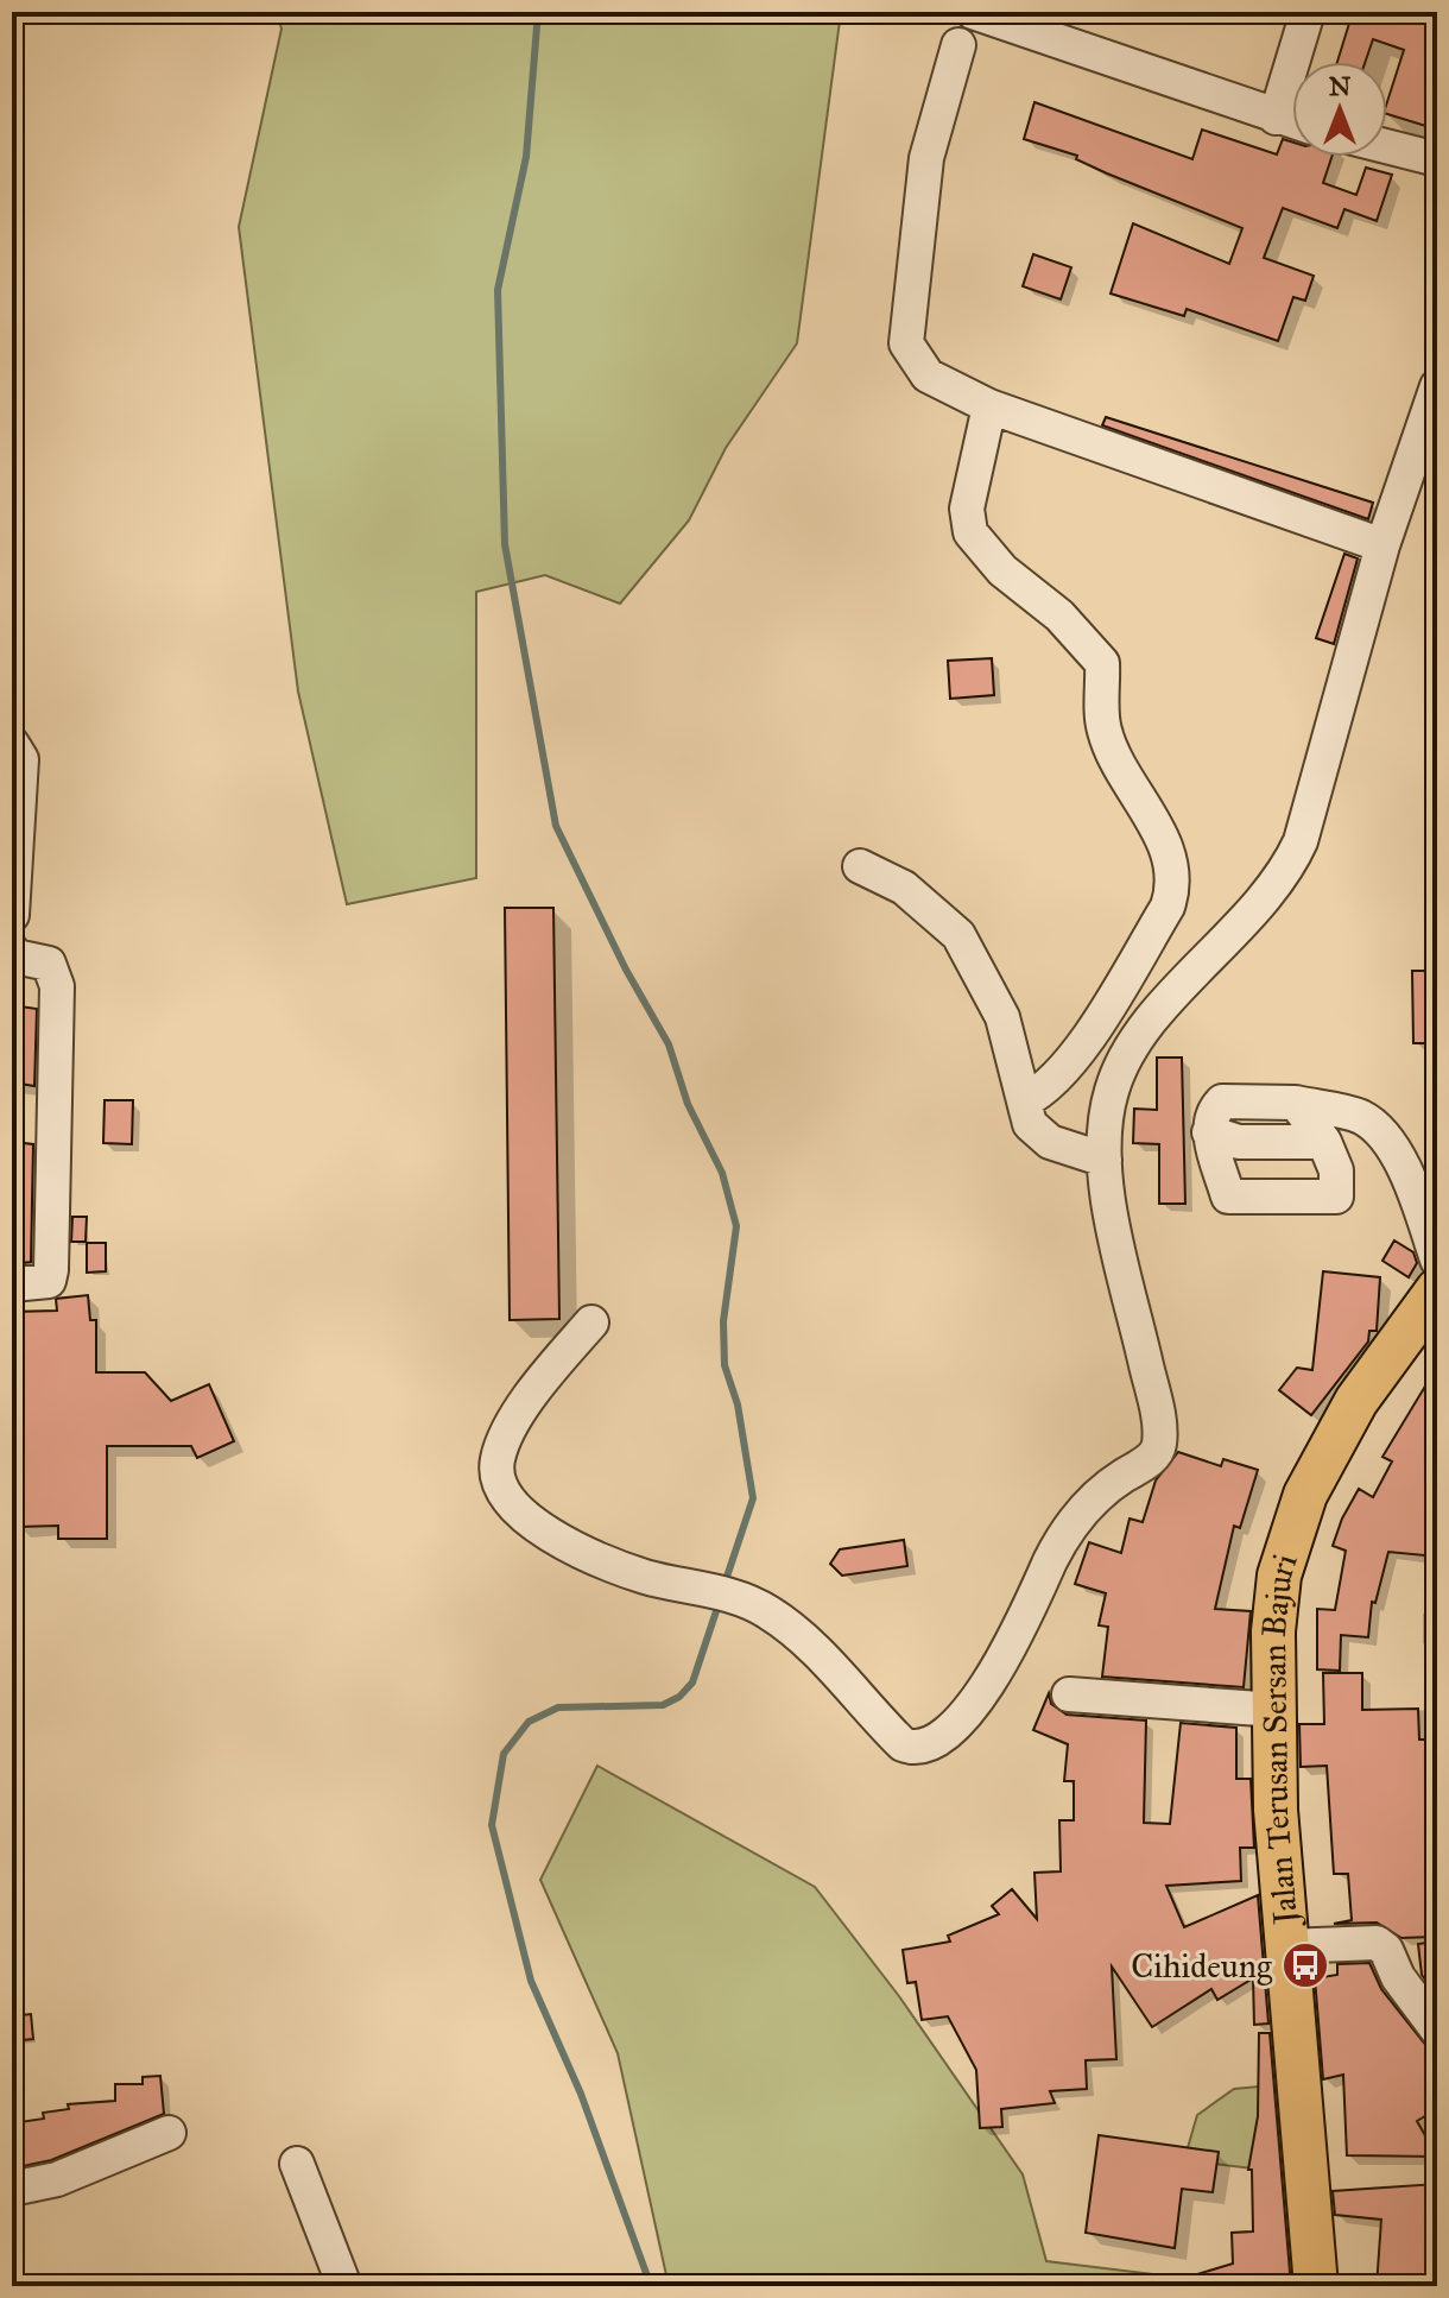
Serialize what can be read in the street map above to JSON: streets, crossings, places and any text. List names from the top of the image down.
{
  "streets": {
    "main road": ["Jalan Terusan Sersan Bajuri"]
  },
  "places": {
    "bus stop": ["Cihideung"]
  },
  "north": "top"
}
